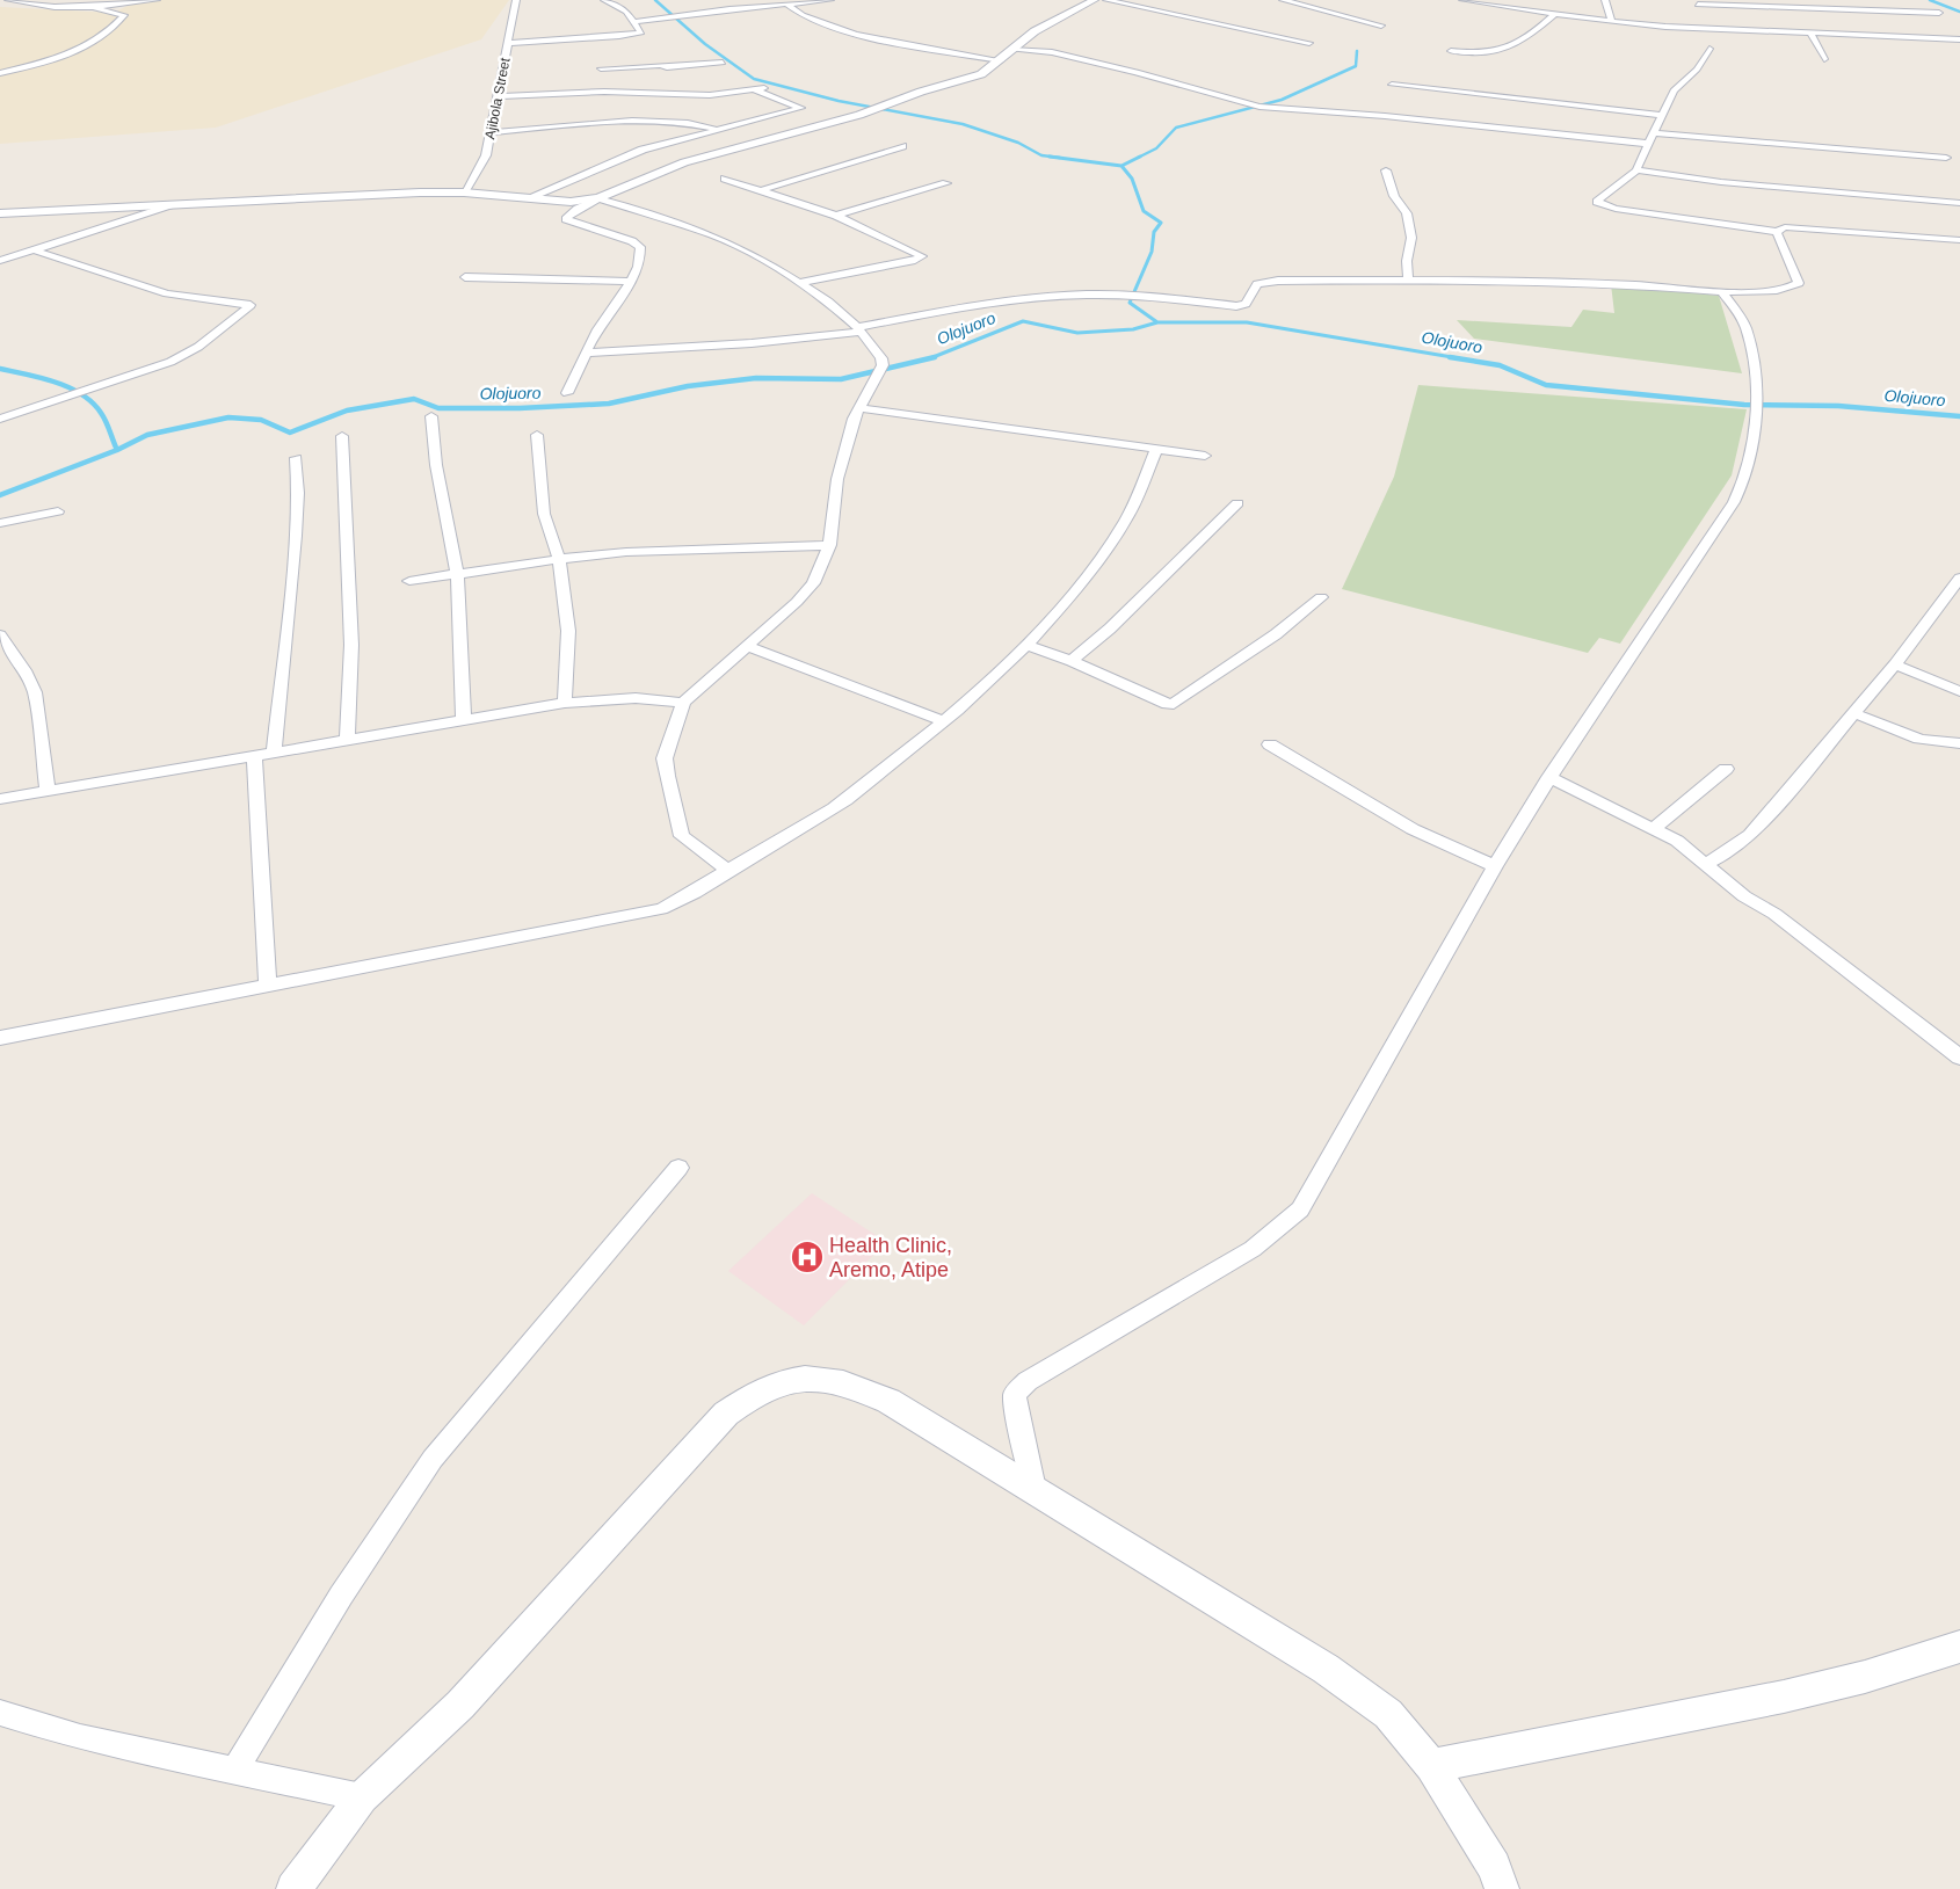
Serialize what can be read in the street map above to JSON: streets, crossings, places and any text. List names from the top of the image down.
{
  "streets": {
    "street": ["Ajibola Street"]
  },
  "water": ["Olojuoro"],
  "places": {
    "hospital": ["Health Clinic, Aremo, Atipe"]
  }
}
